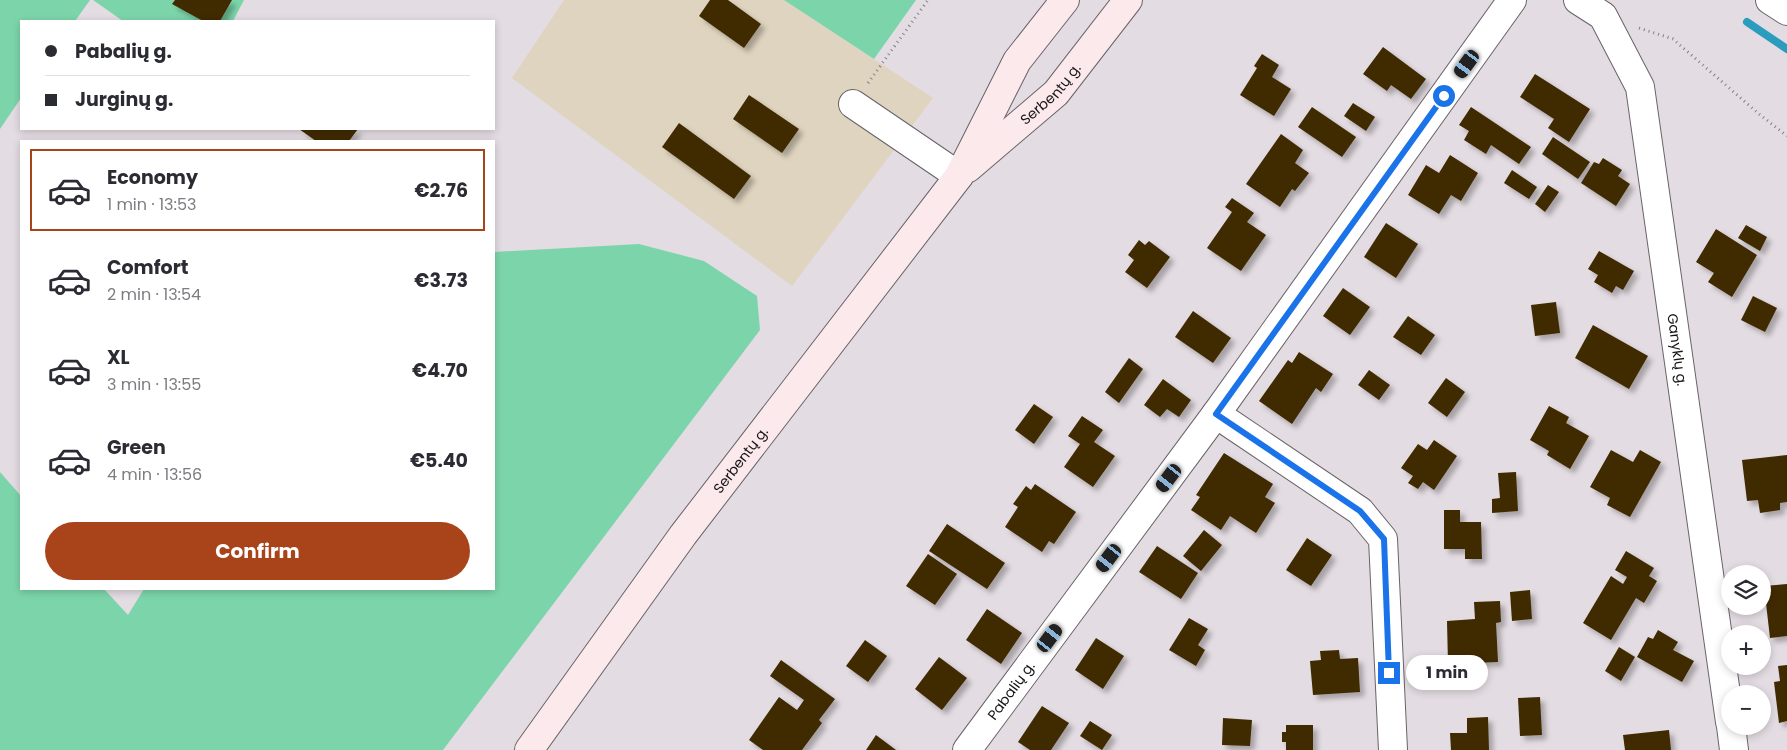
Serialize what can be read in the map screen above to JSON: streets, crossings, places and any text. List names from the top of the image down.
{
  "streets": {
    "main road": ["Serbentų g."],
    "street": ["Ganyklų g.", "Pabalių g."]
  },
  "page": {
    "banner": ["Pabalių g.", "Jurginų g."],
    "list": [
      {
        "name": "Economy",
        "note": "1 min · 13:53",
        "value": "€2.76"
      },
      {
        "name": "Comfort",
        "note": "2 min · 13:54",
        "value": "€3.73"
      },
      {
        "name": "XL",
        "note": "3 min · 13:55",
        "value": "€4.70"
      },
      {
        "name": "Green",
        "note": "4 min · 13:56",
        "value": "€5.40"
      }
    ],
    "buttons": "Confirm",
    "map_buttons": ["+", "−"],
    "bubble": "1 min"
  }
}
